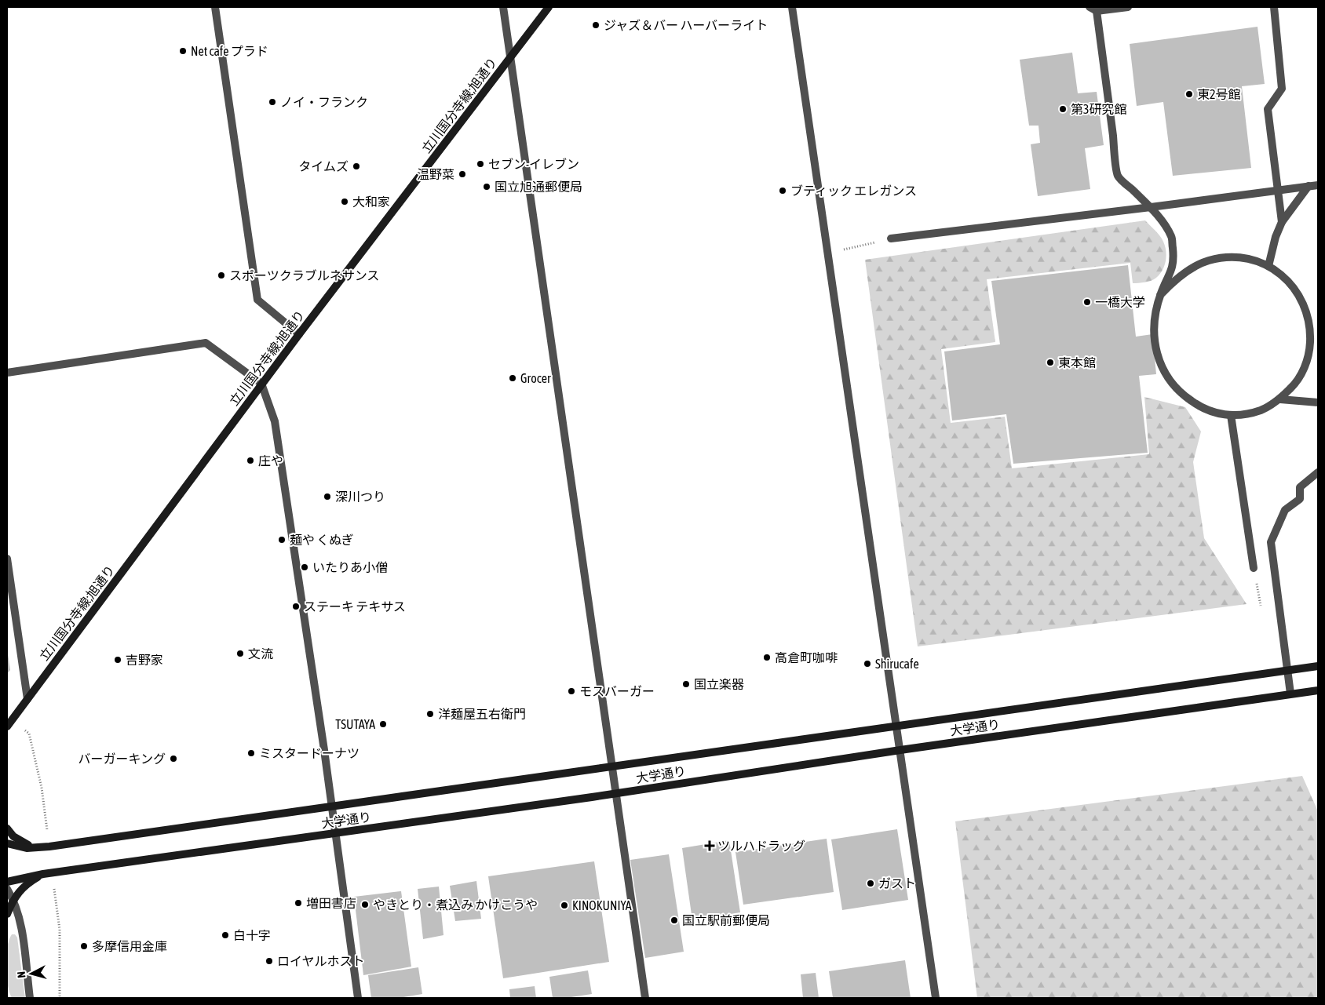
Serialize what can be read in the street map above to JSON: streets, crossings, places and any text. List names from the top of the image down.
{
  "streets": {
    "main road": ["立川国分寺線;旭通り", "大学通り"]
  },
  "places": {
    "other": [
      "ジャズ＆バー ハーバーライト",
      "Net cafe プラド",
      "東2号館",
      "ノイ・フランク",
      "第3研究館",
      "セブン-イレブン",
      "タイムズ",
      "温野菜",
      "国立旭通郵便局",
      "ブティック エレガンス",
      "大和家",
      "スポーツクラブルネサンス",
      "一橋大学",
      "東本館",
      "Grocer",
      "庄や",
      "深川つり",
      "麺や くぬぎ",
      "いたりあ小僧",
      "ステーキ テキサス",
      "文流",
      "高倉町咖啡",
      "吉野家",
      "Shirucafe",
      "国立楽器",
      "モスバーガー",
      "洋麺屋五右衛門",
      "TSUTAYA",
      "ミスタードーナツ",
      "バーガーキング",
      "ガスト",
      "増田書店",
      "やきとり・煮込み かけこうや",
      "KINOKUNIYA",
      "国立駅前郵便局",
      "白十字",
      "多摩信用金庫",
      "ロイヤルホスト"
    ],
    "health": ["ツルハドラッグ"]
  },
  "north": "left"
}
